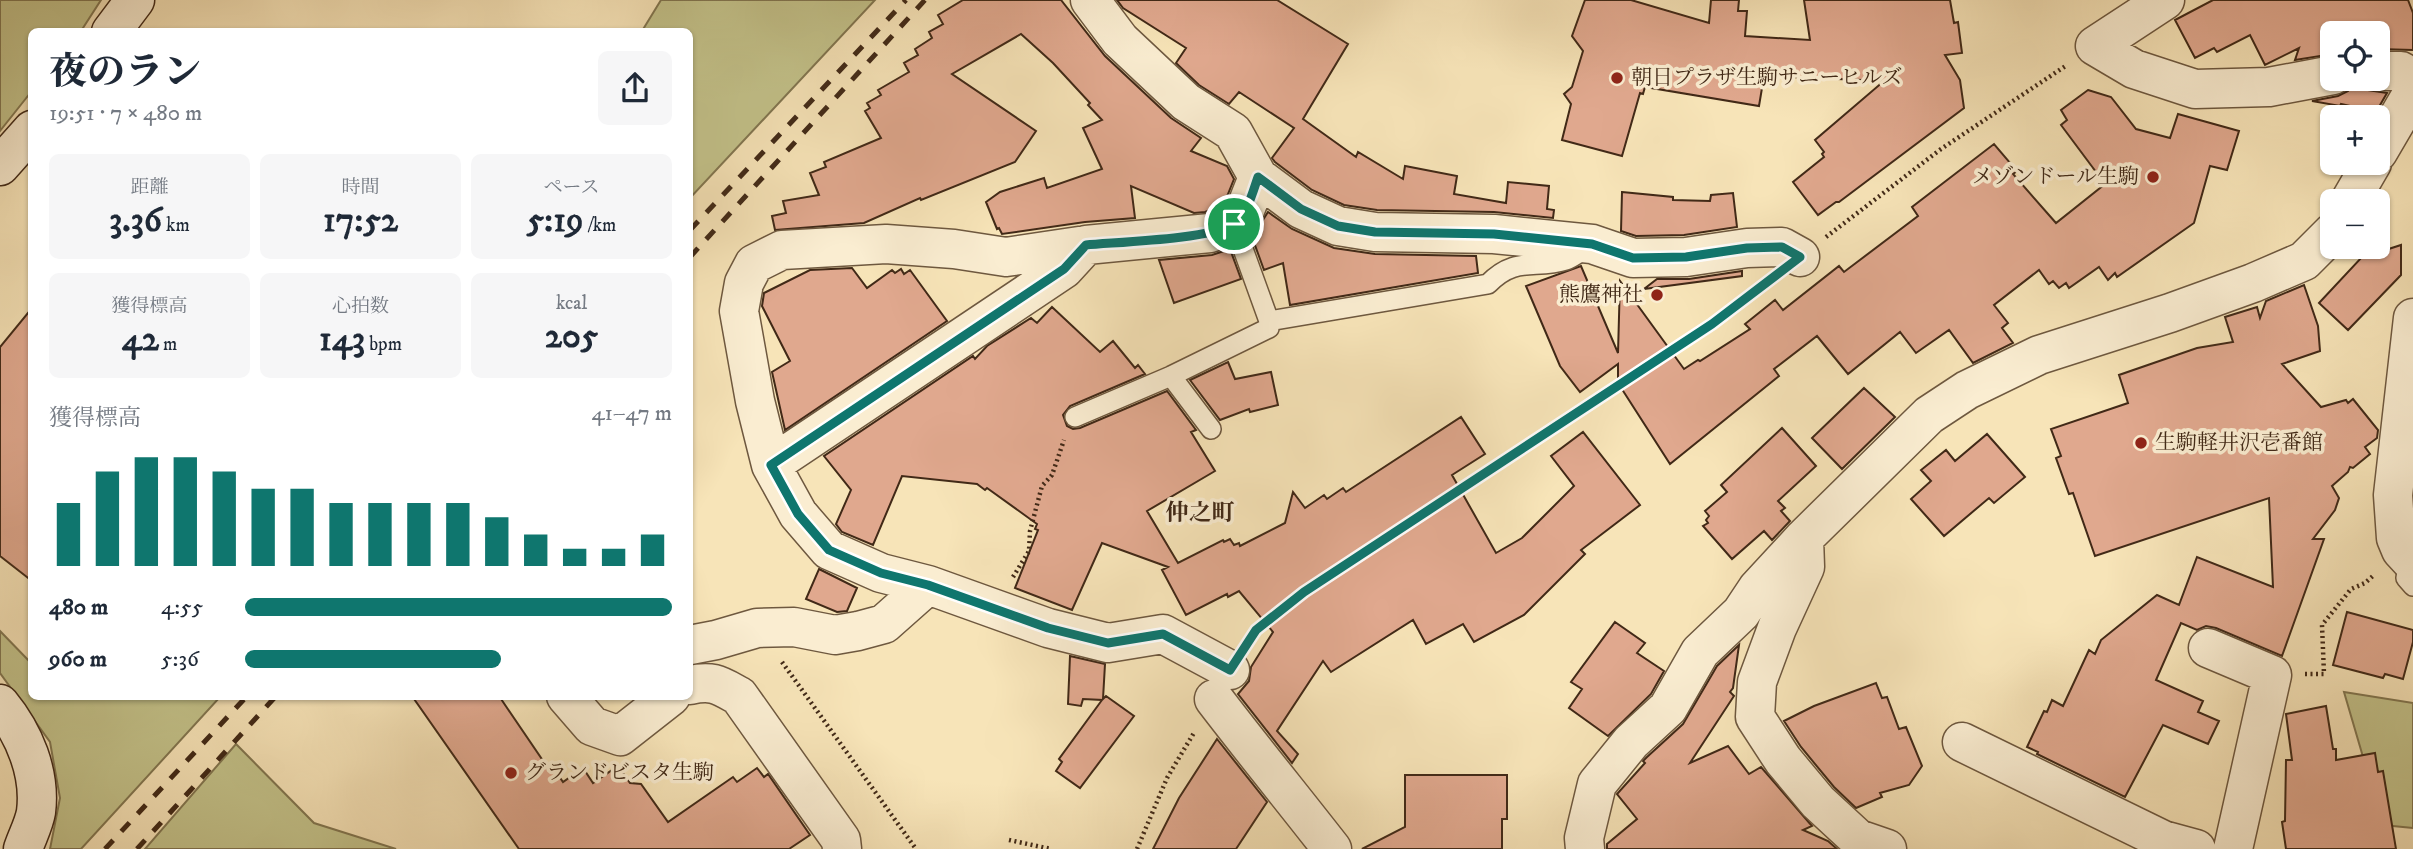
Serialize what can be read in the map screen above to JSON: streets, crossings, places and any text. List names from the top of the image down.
{
  "districts": ["仲之町"],
  "places": [
    "朝日プラザ生駒サニーヒルズ",
    "メゾンドール生駒",
    "熊鷹神社",
    "生駒軽井沢壱番館",
    "グランドビスタ生駒"
  ],
  "page": {
    "map_buttons": ["+", "−"],
    "heading": ["夜のラン", "19:51 · 7 × 480 m"],
    "stats": [
      ["距離", "3.36 km"],
      ["時間", "17:52"],
      ["ペース", "5:19 /km"],
      ["獲得標高", "42 m"],
      ["心拍数", "143 bpm"],
      ["kcal", "205"]
    ],
    "chart": ["獲得標高", "41–47 m"],
    "list": [
      {
        "name": "480 m",
        "note": "4:55"
      },
      {
        "name": "960 m",
        "note": "5:36"
      }
    ]
  }
}
